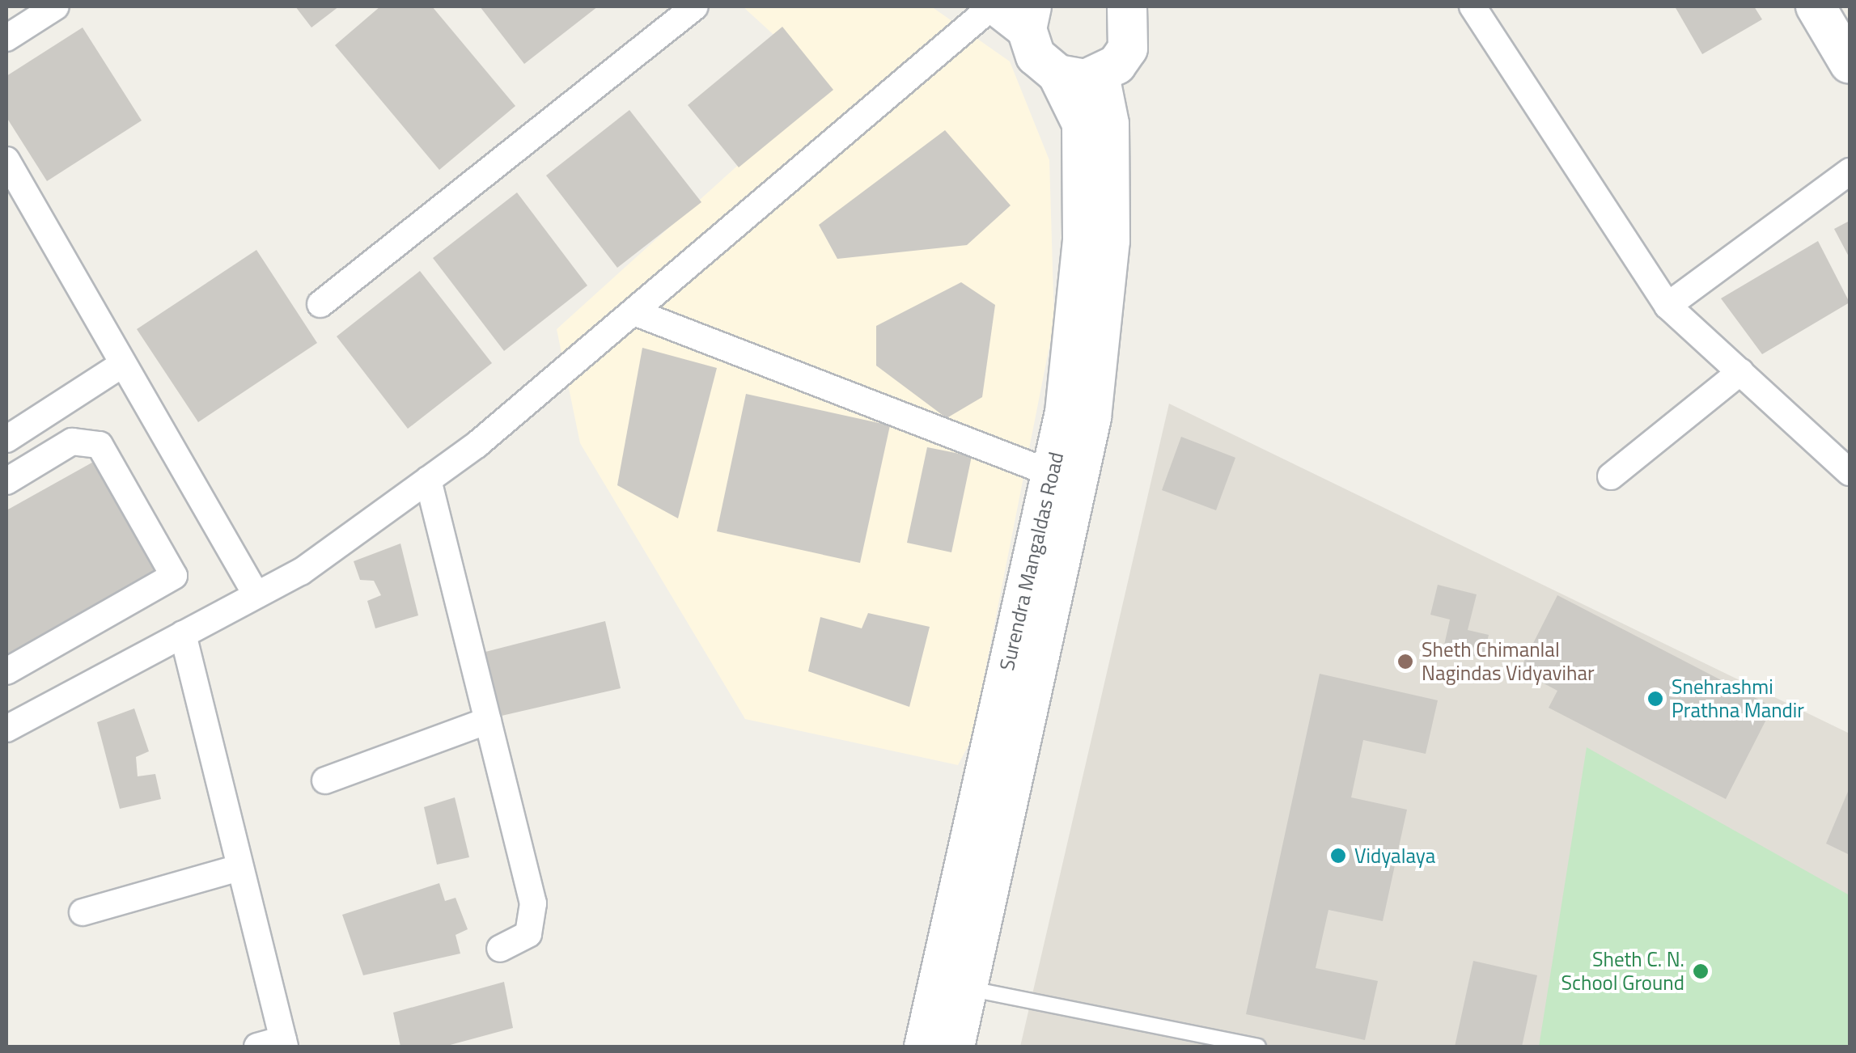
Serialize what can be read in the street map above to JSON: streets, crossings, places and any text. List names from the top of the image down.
{
  "streets": {
    "main road": ["Surendra Mangaldas Road"]
  },
  "places": [
    "Sheth Chimanlal Nagindas Vidyavihar",
    "Snehrashmi Prathna Mandir",
    "Vidyalaya",
    "Sheth C. N. School Ground"
  ]
}
